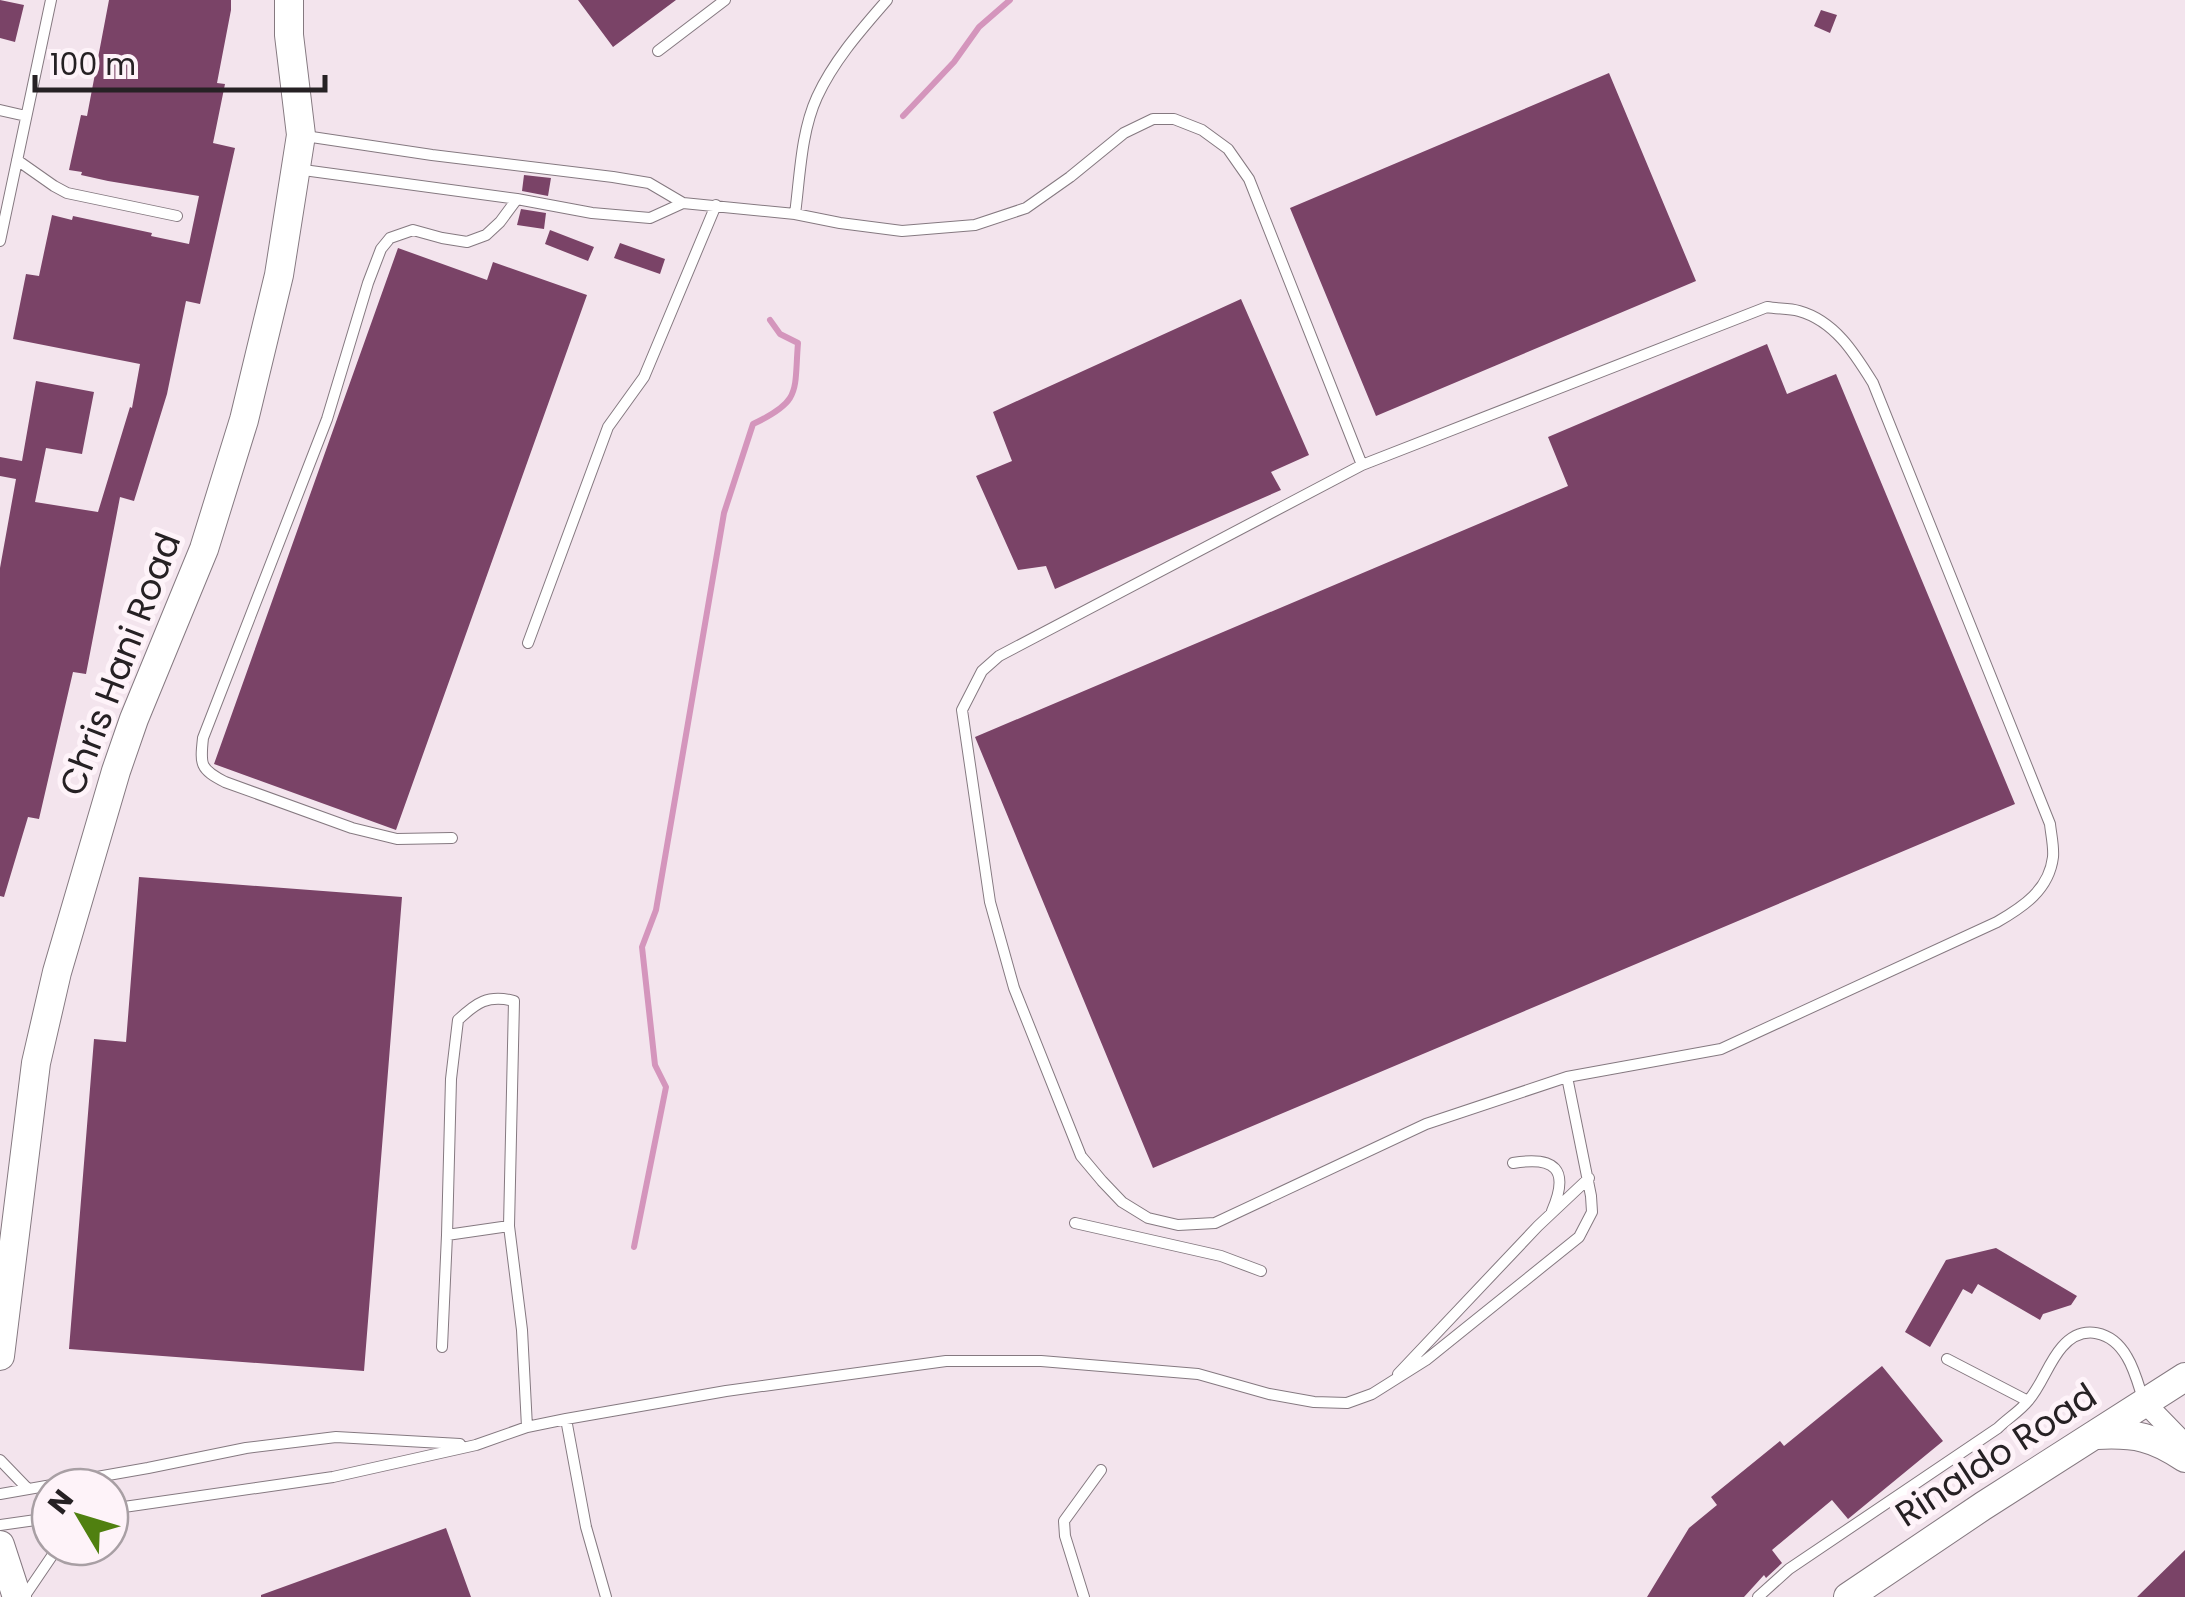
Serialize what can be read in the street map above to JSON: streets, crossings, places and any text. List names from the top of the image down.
{
  "streets": {
    "street": ["Chris Hani Road", "Rinaldo Road"]
  },
  "scale_bar": "100 m",
  "north": "top left"
}
